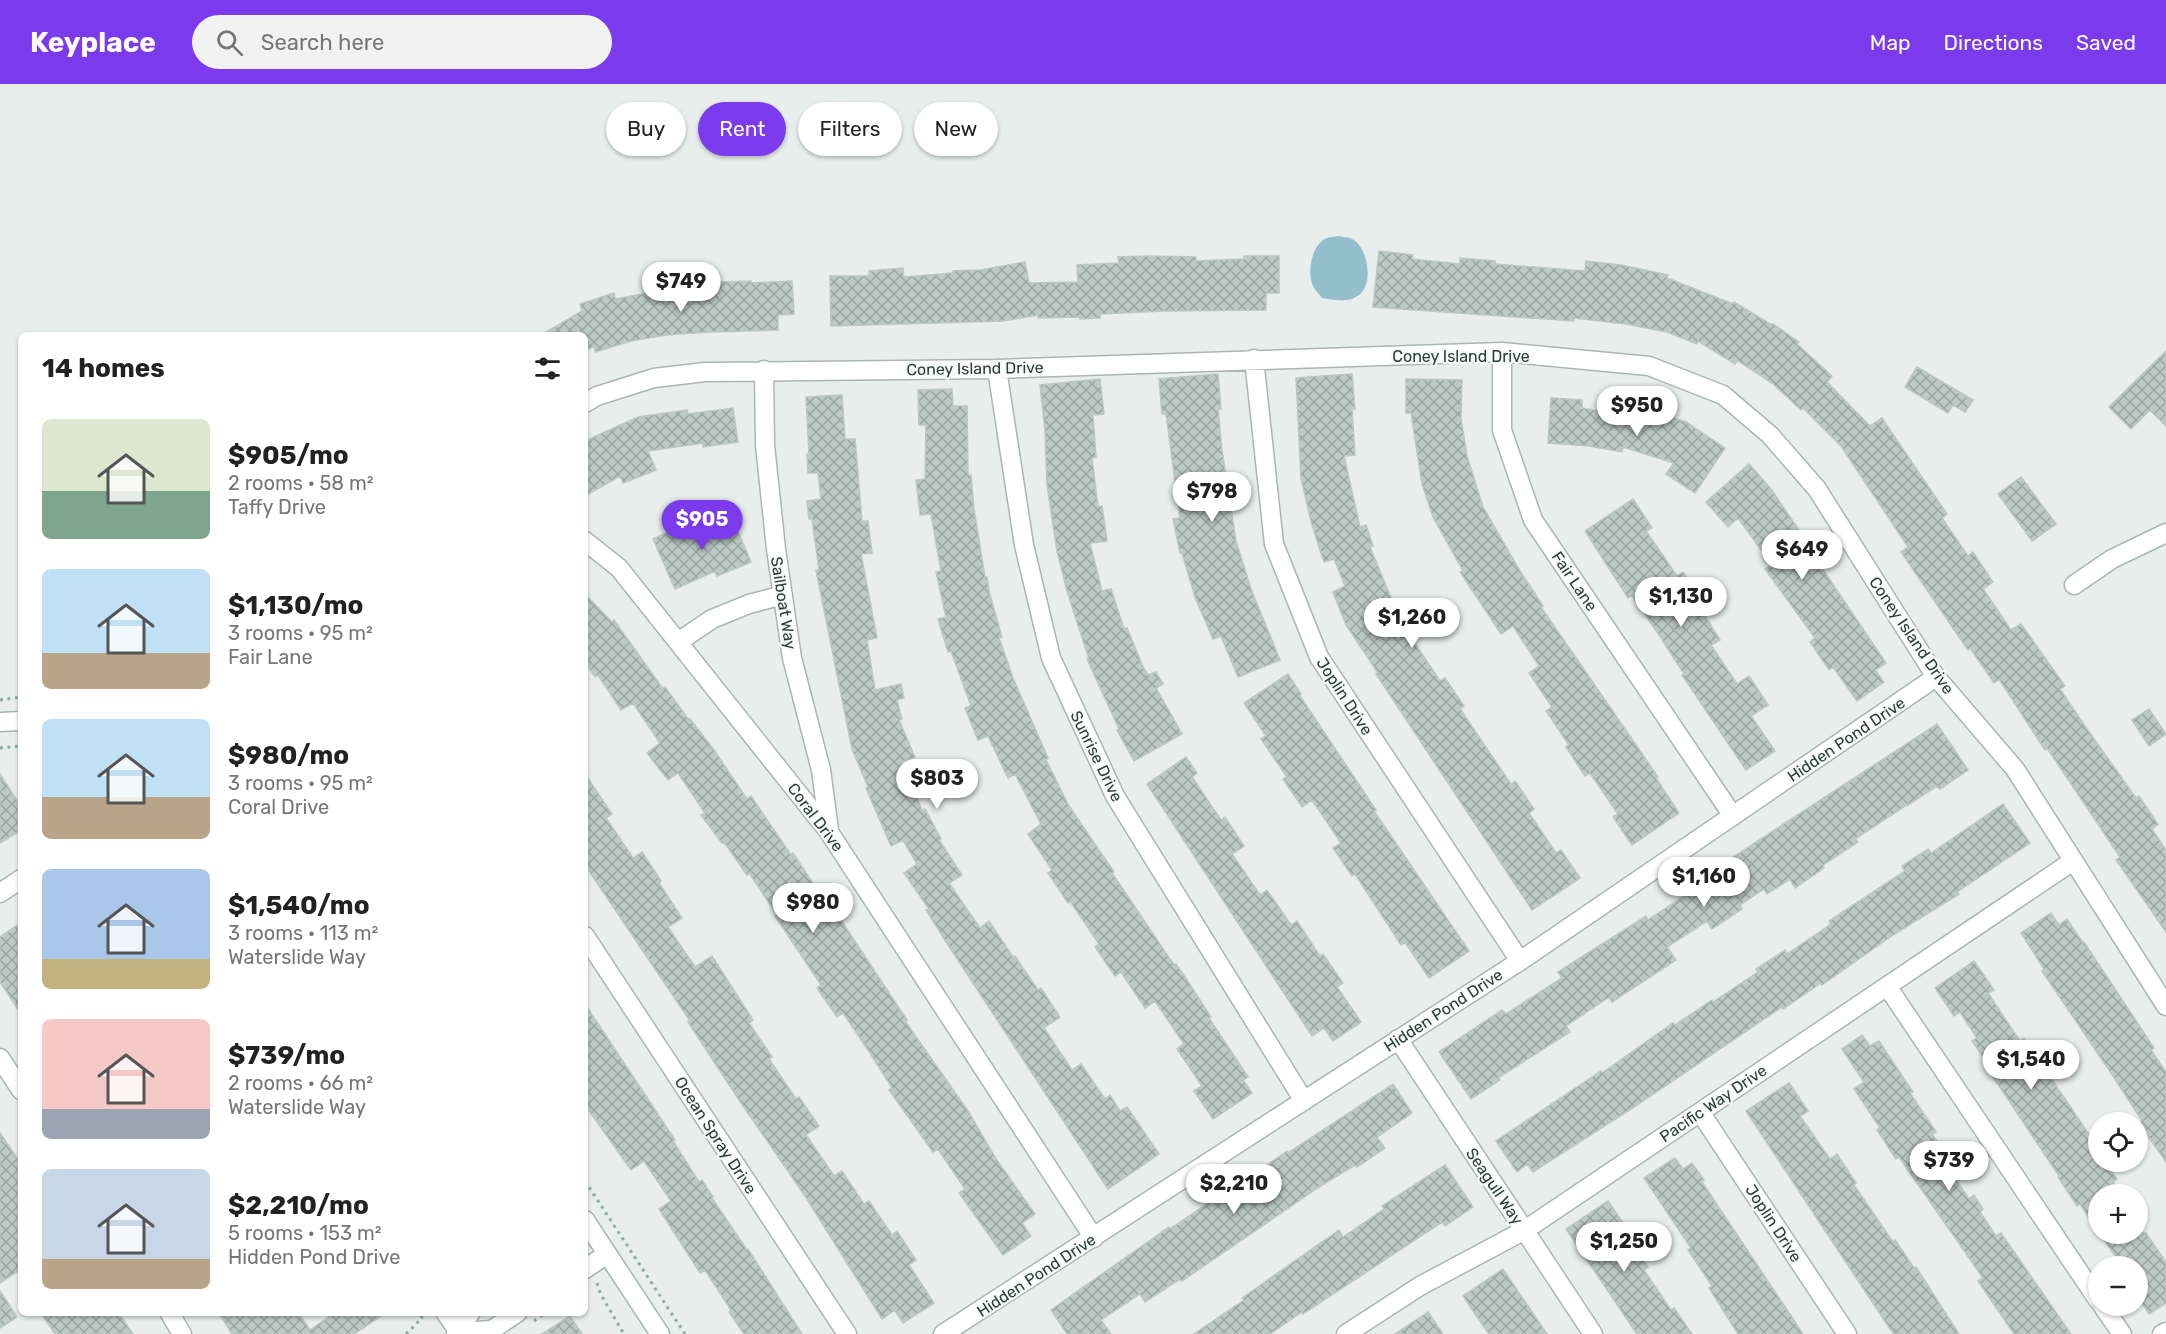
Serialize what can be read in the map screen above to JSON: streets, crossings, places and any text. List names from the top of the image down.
{
  "streets": {
    "street": [
      "Coney Island Drive",
      "Fair Lane",
      "Sailboat Way",
      "Joplin Drive",
      "Hidden Pond Drive",
      "Sunrise Drive",
      "Coral Drive",
      "Pacific Way Drive",
      "Ocean Spray Drive",
      "Seagull Way"
    ]
  },
  "crossings": [
    ["Coney Island Drive", "Fair Lane"],
    ["Coney Island Drive", "Sailboat Way"],
    ["Coney Island Drive", "Joplin Drive"],
    ["Coney Island Drive", "Hidden Pond Drive"],
    ["Coney Island Drive", "Sunrise Drive"],
    ["Coney Island Drive", "Pacific Way Drive"],
    ["Fair Lane", "Hidden Pond Drive"],
    ["Sailboat Way", "Coral Drive"],
    ["Joplin Drive", "Hidden Pond Drive"],
    ["Joplin Drive", "Pacific Way Drive"],
    ["Hidden Pond Drive", "Sunrise Drive"],
    ["Hidden Pond Drive", "Coral Drive"],
    ["Hidden Pond Drive", "Seagull Way"],
    ["Pacific Way Drive", "Seagull Way"]
  ],
  "page": {
    "header": "Keyplace",
    "search": "Search here",
    "nav": ["Map", "Directions", "Saved"],
    "chip": [
      "Buy",
      "Rent",
      "Filters",
      "New"
    ],
    "price": [
      "$749",
      "$950",
      "$798",
      "$905",
      "$649",
      "$1,130",
      "$1,260",
      "$803",
      "$1,160",
      "$980",
      "$1,540",
      "$739",
      "$2,210",
      "$1,250"
    ],
    "heading": "14 homes",
    "list": [
      {
        "name": "$905/mo",
        "note": "2 rooms · 58 m² · Taffy Drive"
      },
      {
        "name": "$1,130/mo",
        "note": "3 rooms · 95 m² · Fair Lane"
      },
      {
        "name": "$980/mo",
        "note": "3 rooms · 95 m² · Coral Drive"
      },
      {
        "name": "$1,540/mo",
        "note": "3 rooms · 113 m² · Waterslide Way"
      },
      {
        "name": "$739/mo",
        "note": "2 rooms · 66 m² · Waterslide Way"
      },
      {
        "name": "$2,210/mo",
        "note": "5 rooms · 153 m² · Hidden Pond Drive"
      }
    ],
    "map_buttons": ["+", "−"]
  }
}
